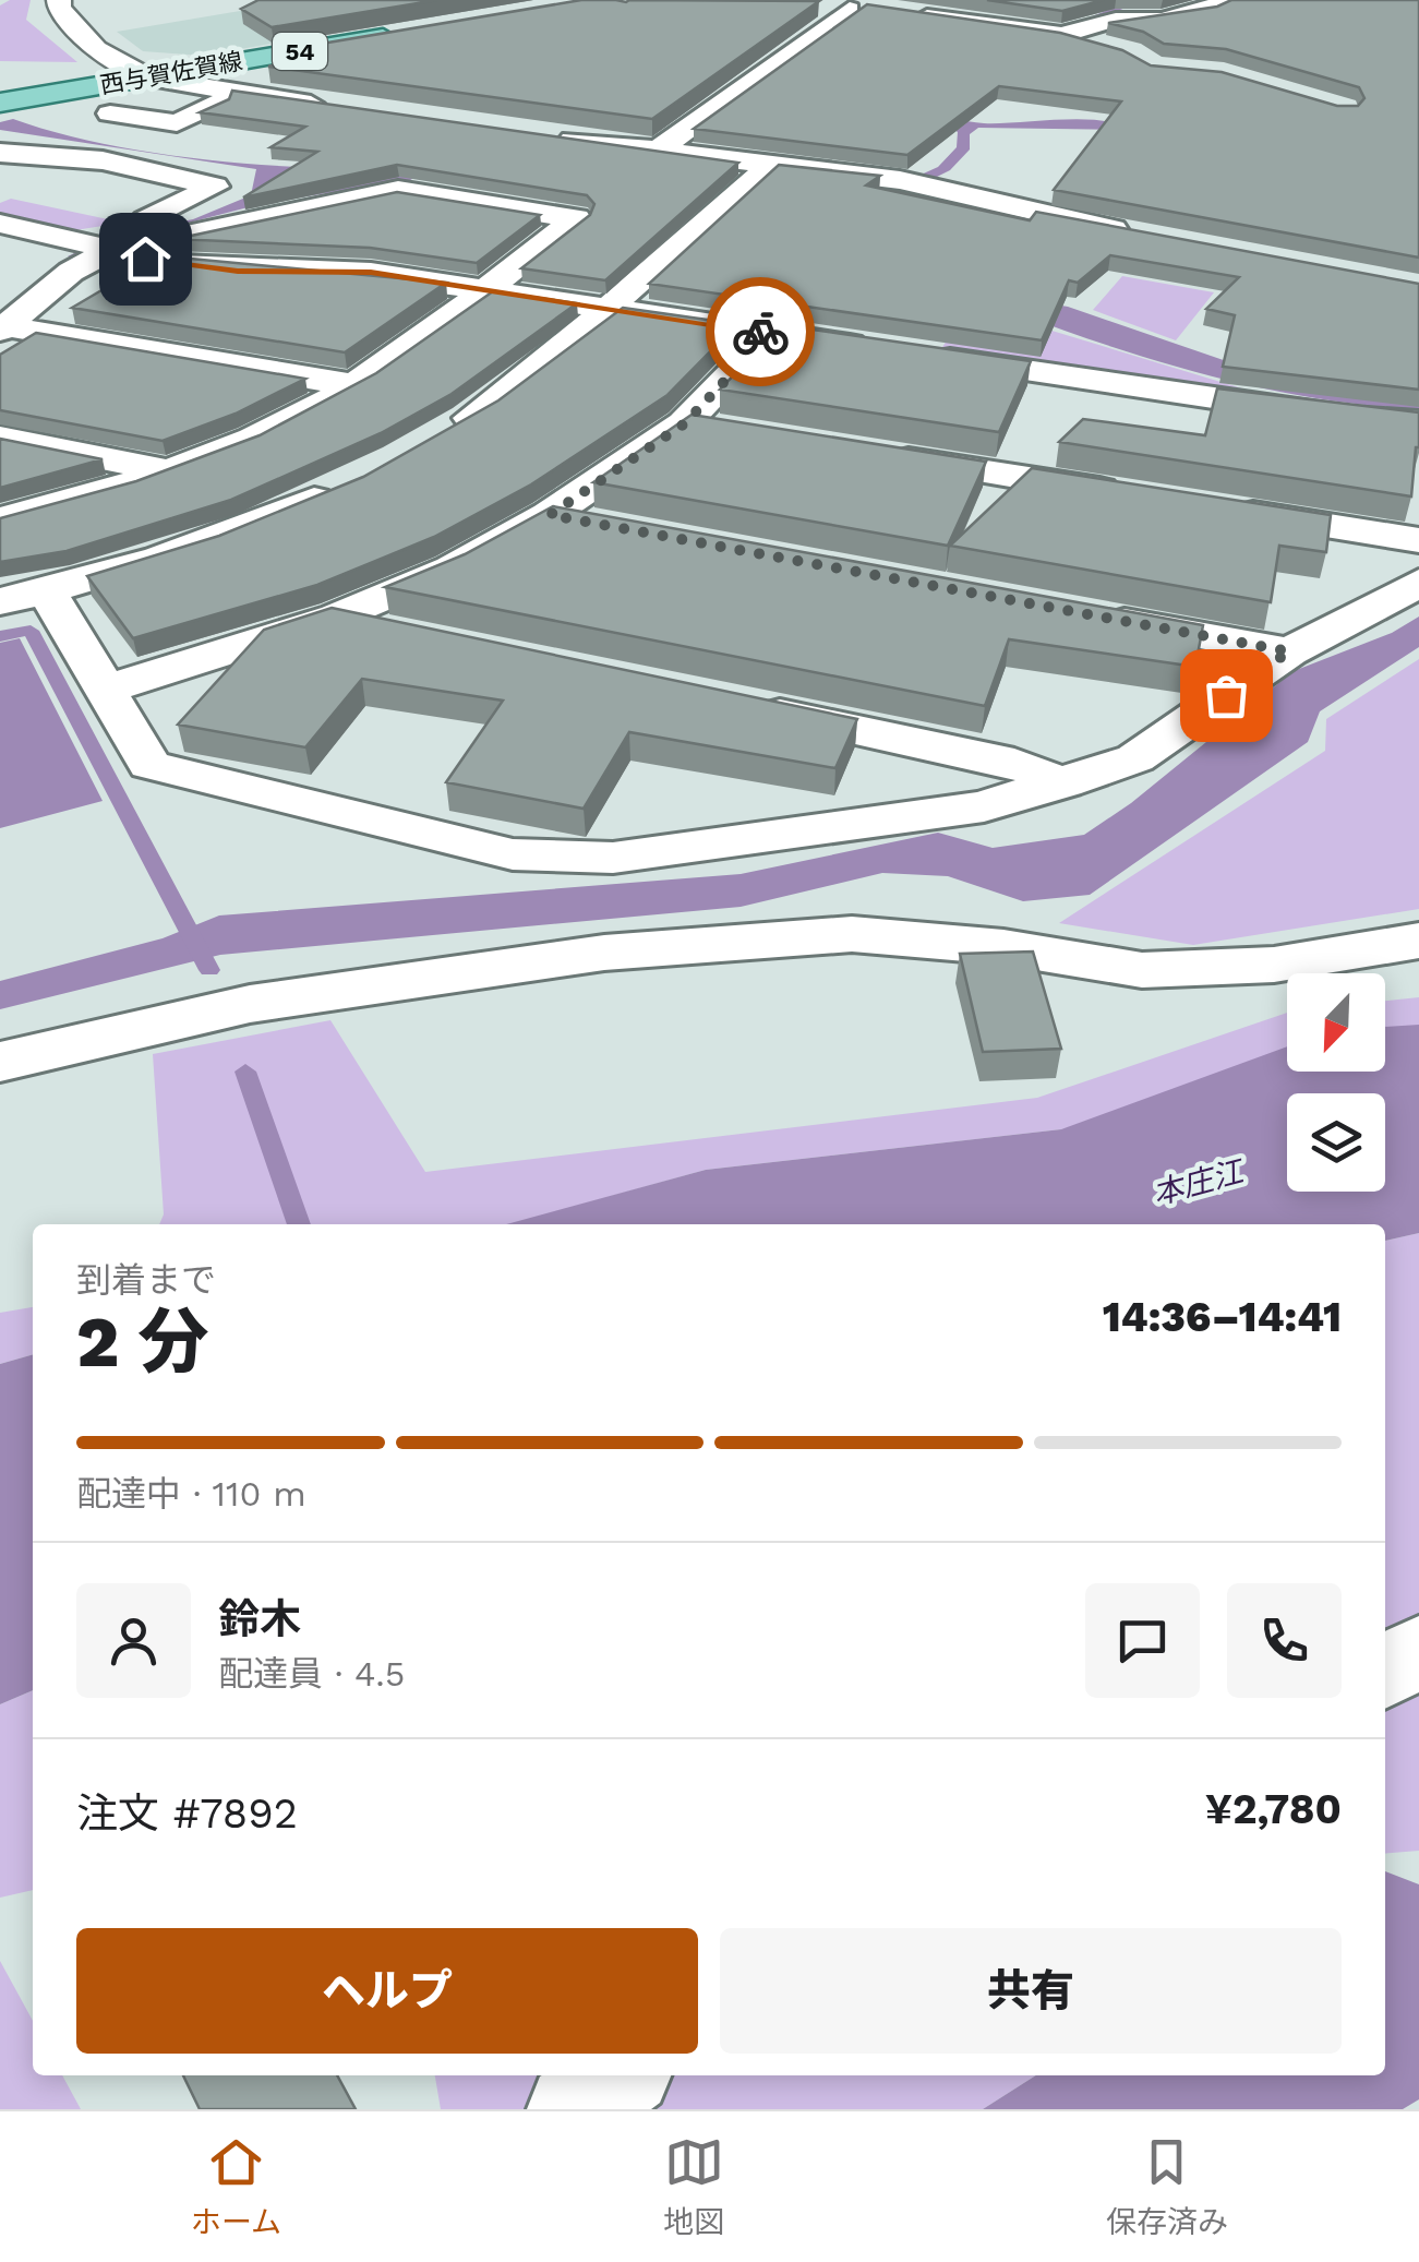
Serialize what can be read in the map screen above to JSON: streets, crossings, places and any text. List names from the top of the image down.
{
  "streets": {
    "main road": ["54", "西与賀佐賀線"]
  },
  "water": ["本庄江"],
  "north": "bottom left",
  "page": {
    "heading": ["2 分", "到着まで", "14:36–14:41"],
    "panel": [
      "鈴木",
      "配達員 · 4.5",
      "注文 #7892",
      "¥2,780"
    ],
    "bar": "配達中 · 110 m",
    "buttons": ["ヘルプ", "共有"],
    "tabs": ["ホーム", "地図", "保存済み"]
  }
}
